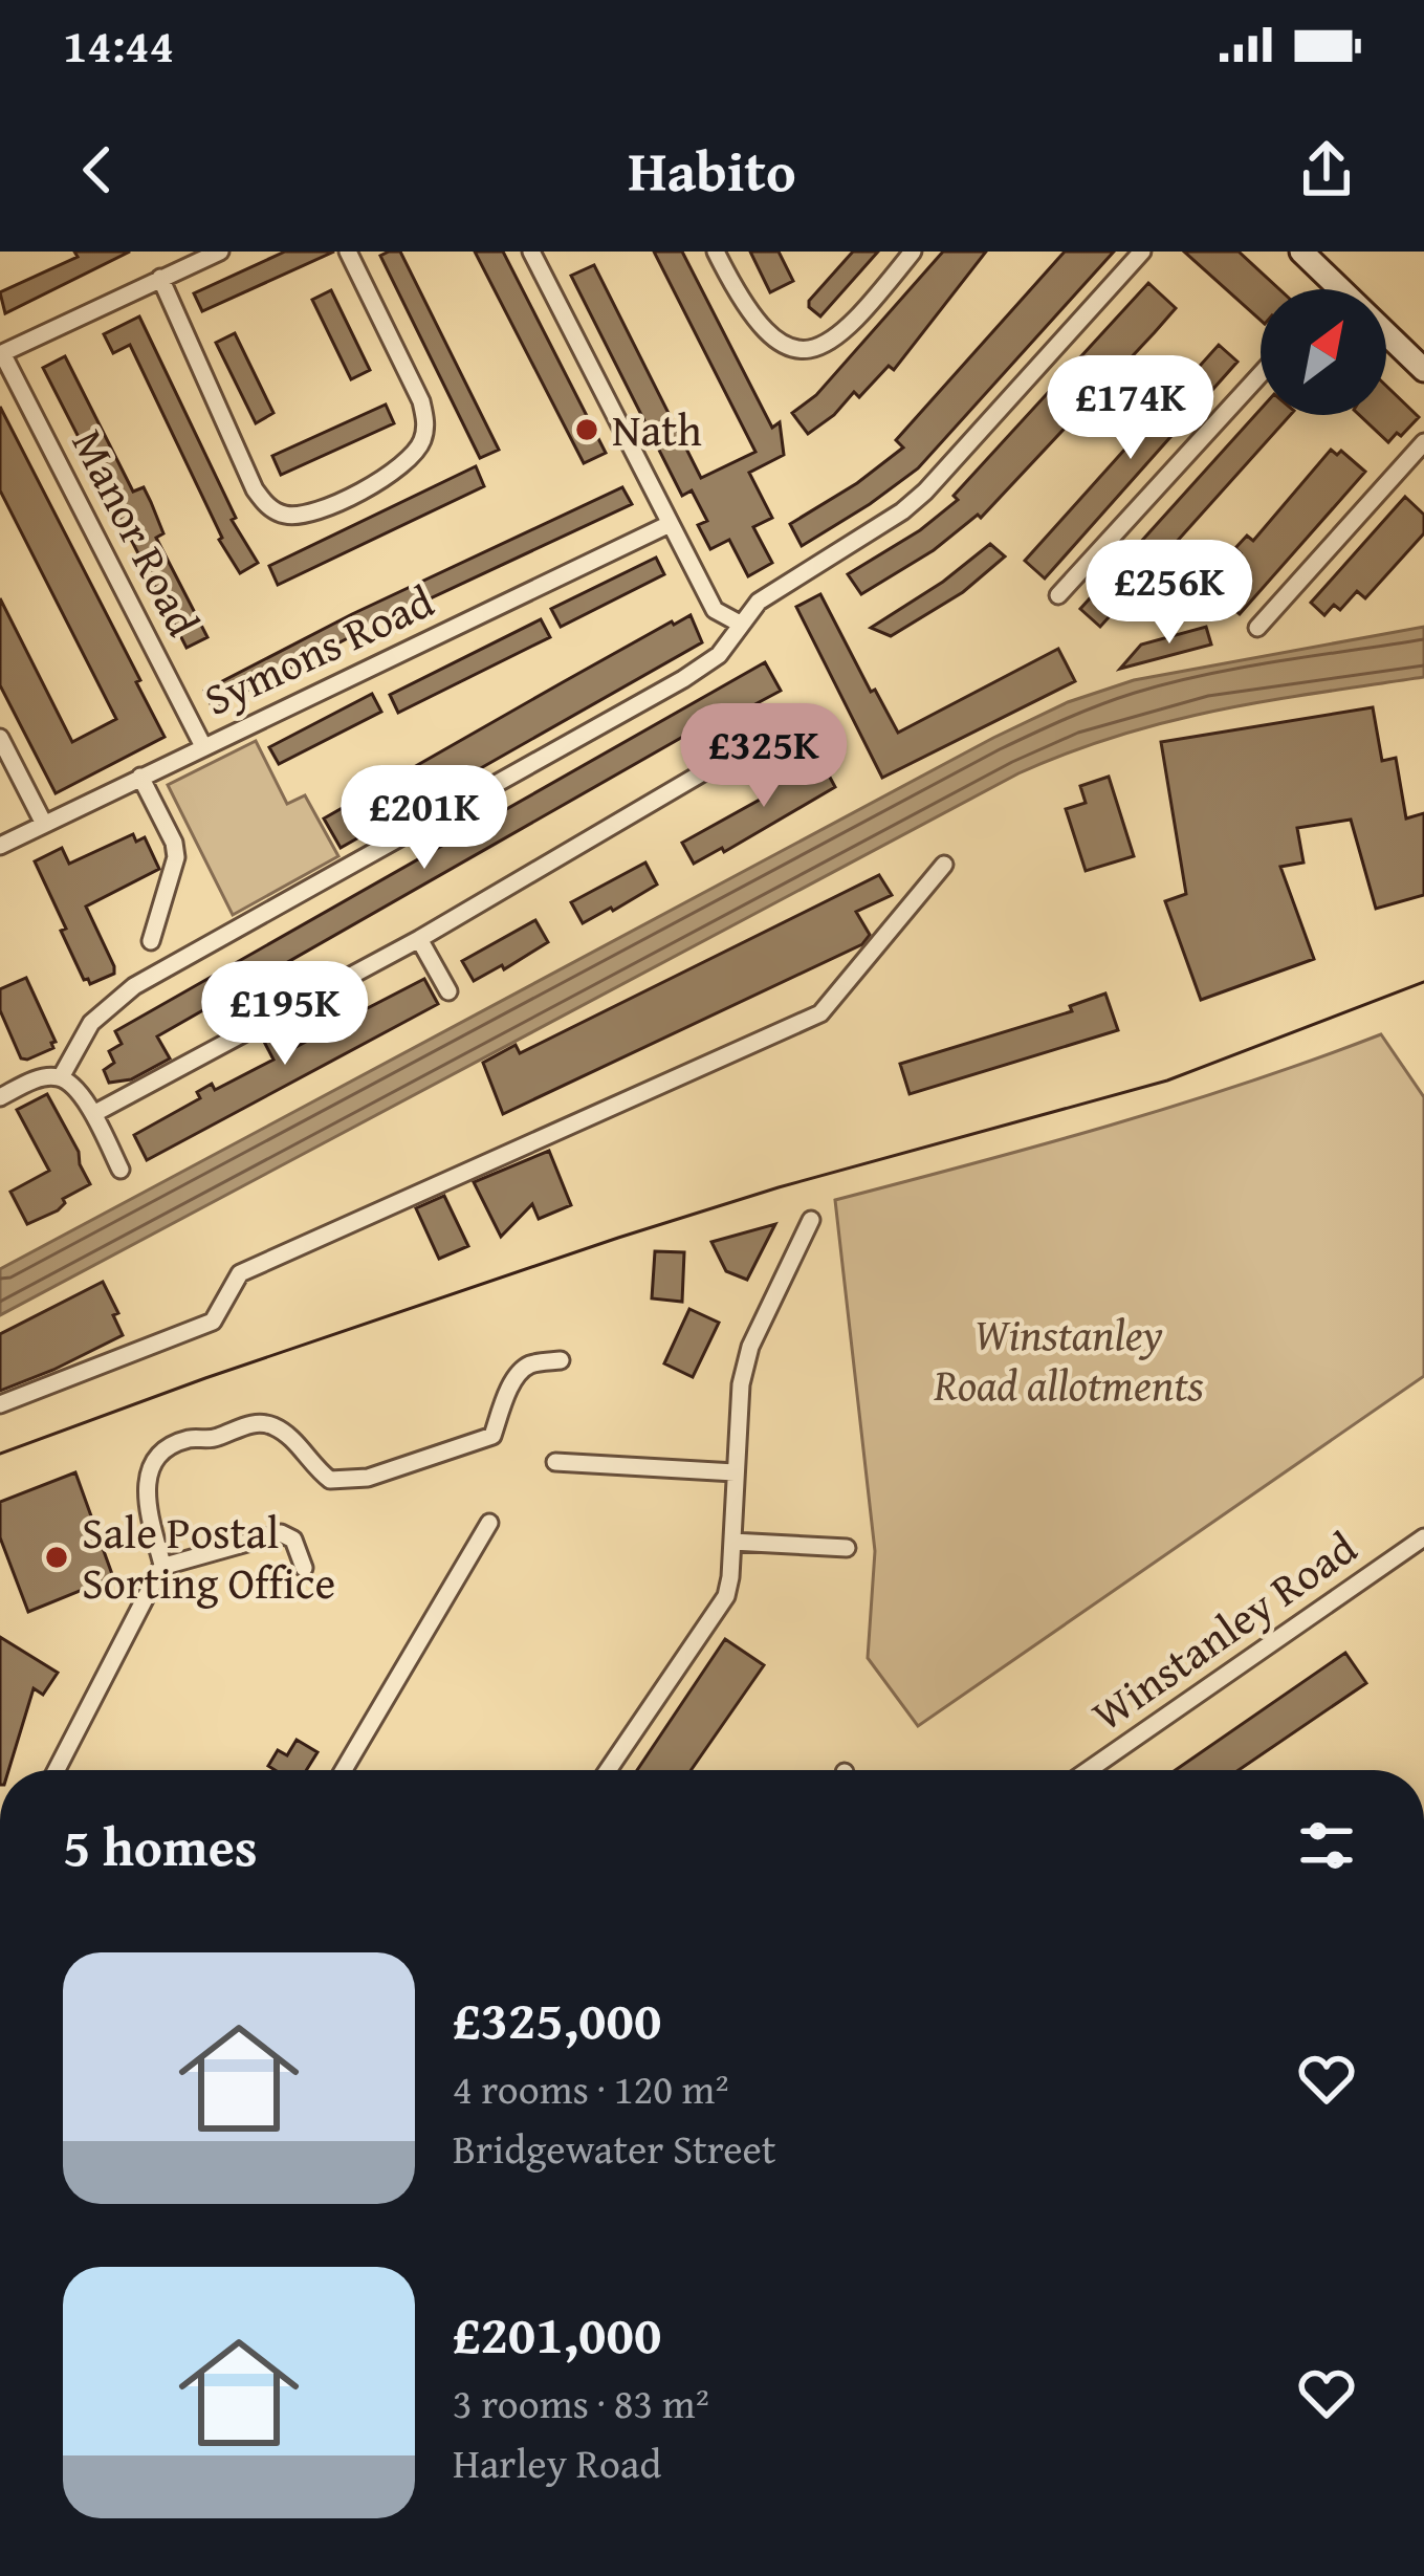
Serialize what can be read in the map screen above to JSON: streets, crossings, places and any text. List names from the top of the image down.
{
  "streets": {
    "street": ["Manor Road", "Symons Road", "Winstanley Road"]
  },
  "crossings": [
    ["Manor Road", "Symons Road"]
  ],
  "parks": ["Winstanley Road allotments"],
  "places": ["Nath", "Sale Postal Sorting Office"],
  "north": "top right",
  "page": {
    "status": "14:44",
    "header": "Habito",
    "price": [
      "£174K",
      "£256K",
      "£325K",
      "£201K",
      "£195K"
    ],
    "heading": "5 homes",
    "list": [
      {
        "name": "£325,000",
        "note": "4 rooms · 120 m² · Bridgewater Street"
      },
      {
        "name": "£201,000",
        "note": "3 rooms · 83 m² · Harley Road"
      }
    ]
  }
}
